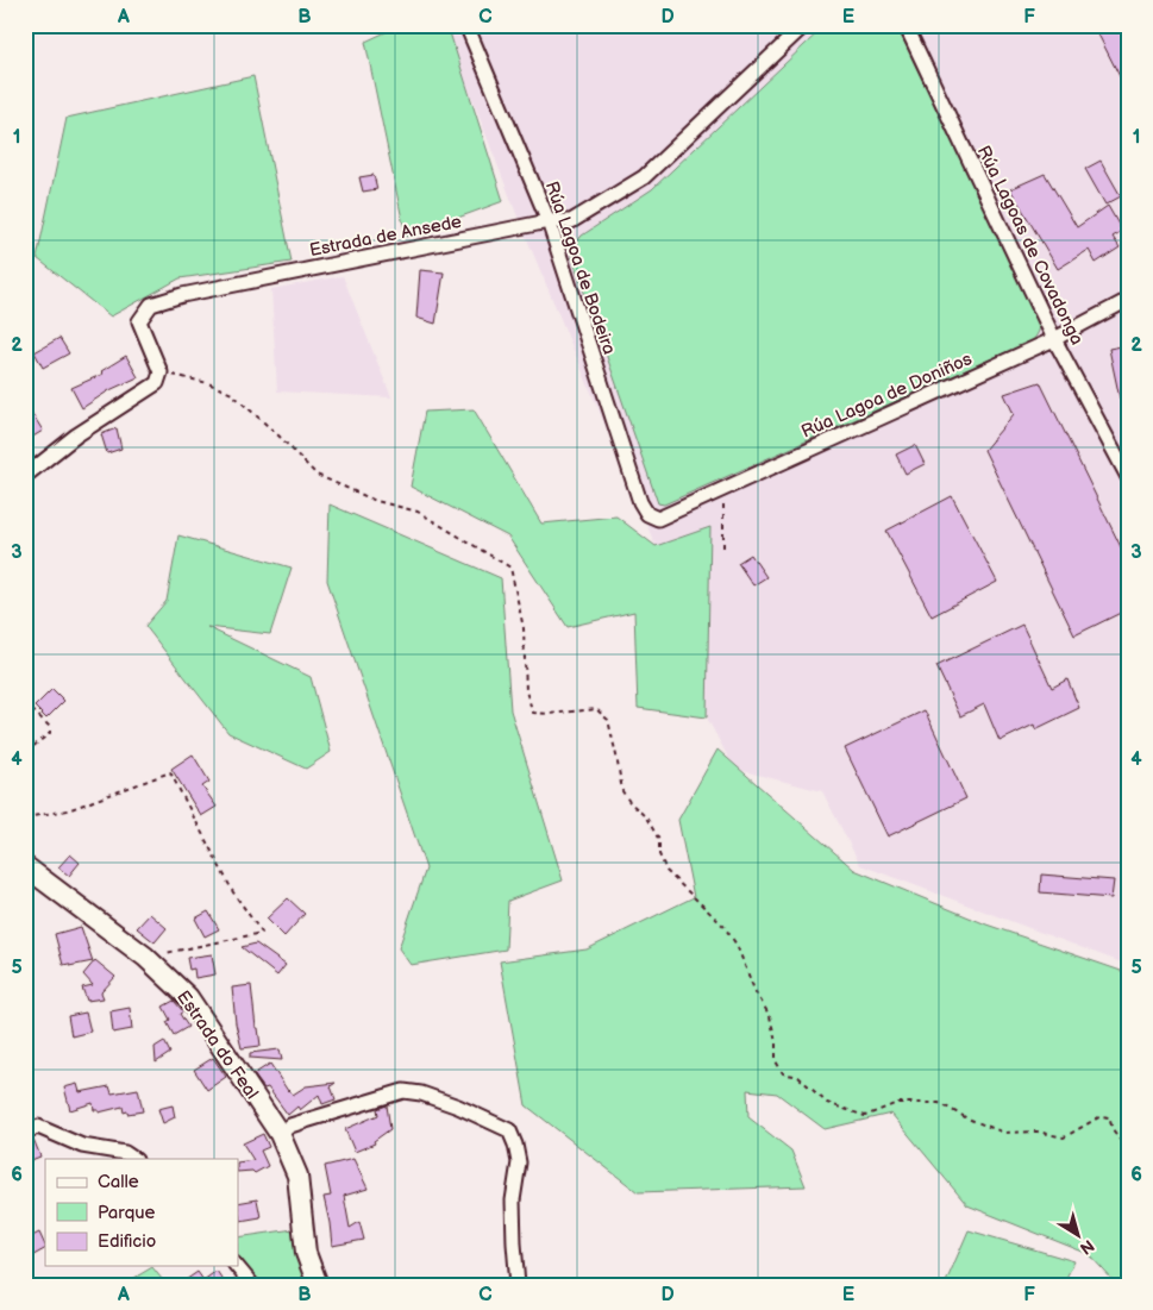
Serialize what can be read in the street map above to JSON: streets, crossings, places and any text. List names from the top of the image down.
{
  "streets": {
    "main road": ["Estrada do Feal"],
    "street": [
      "Estrada de Ansede",
      "Rúa Lagoas de Covadonga",
      "Rúa Lagoa de Bodeira",
      "Rúa Lagoa de Doniños"
    ]
  },
  "crossings": [
    ["Estrada de Ansede", "Rúa Lagoa de Bodeira"],
    ["Rúa Lagoas de Covadonga", "Rúa Lagoa de Doniños"],
    ["Rúa Lagoa de Bodeira", "Rúa Lagoa de Doniños"]
  ],
  "legend": ["Calle", "Parque", "Edificio"],
  "north": "bottom right",
  "grid": {
    "columns": [
      "A",
      "B",
      "C",
      "D",
      "E",
      "F"
    ],
    "rows": [
      "1",
      "2",
      "3",
      "4",
      "5",
      "6"
    ]
  }
}
